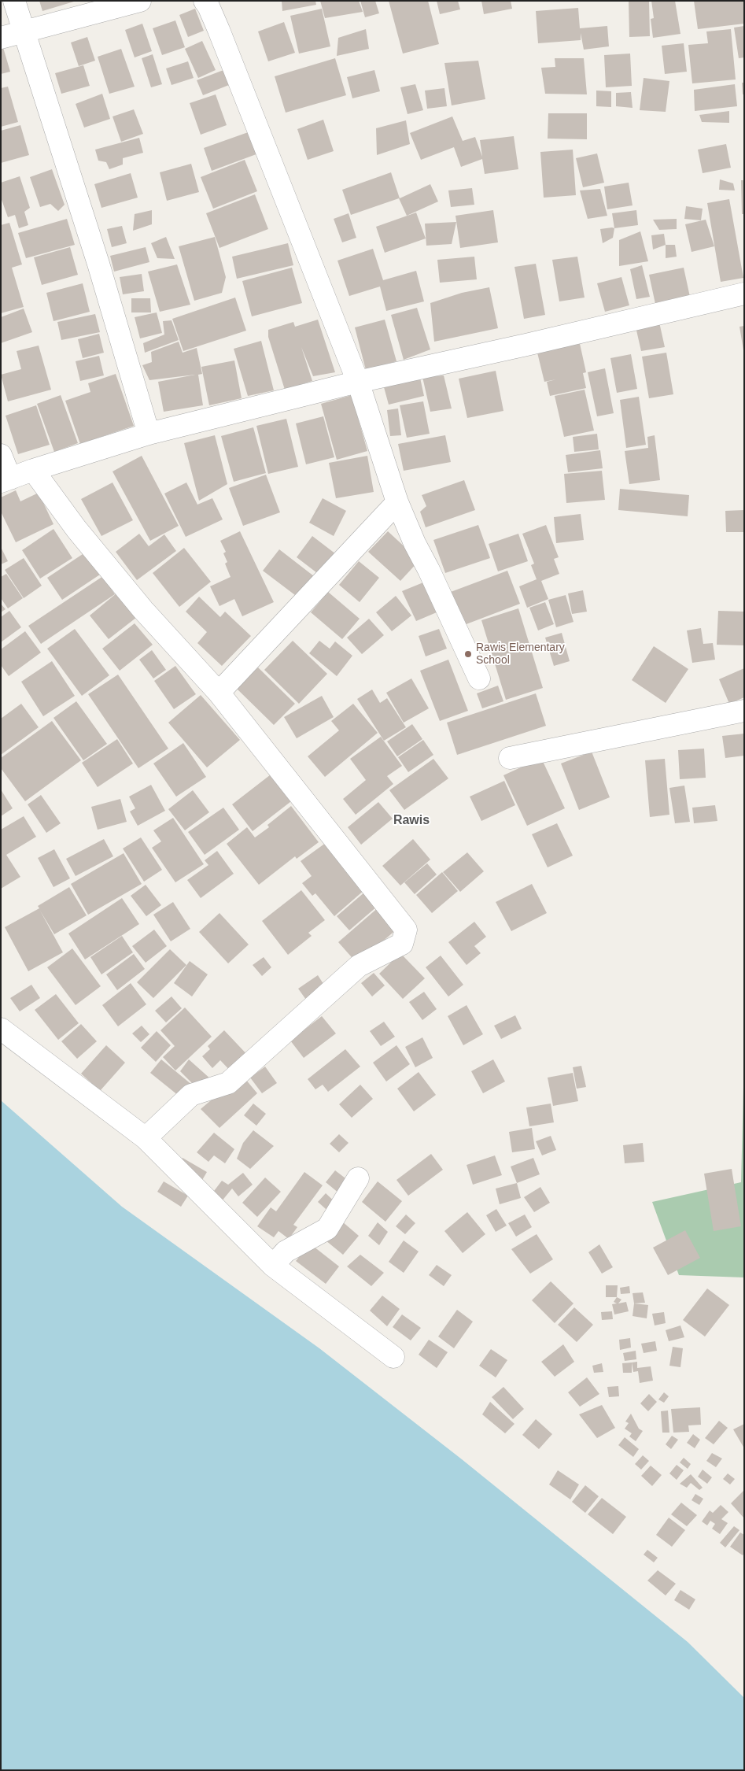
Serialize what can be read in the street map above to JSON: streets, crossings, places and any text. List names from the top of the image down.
{
  "districts": ["Rawis"],
  "places": ["Rawis Elementary School"]
}
